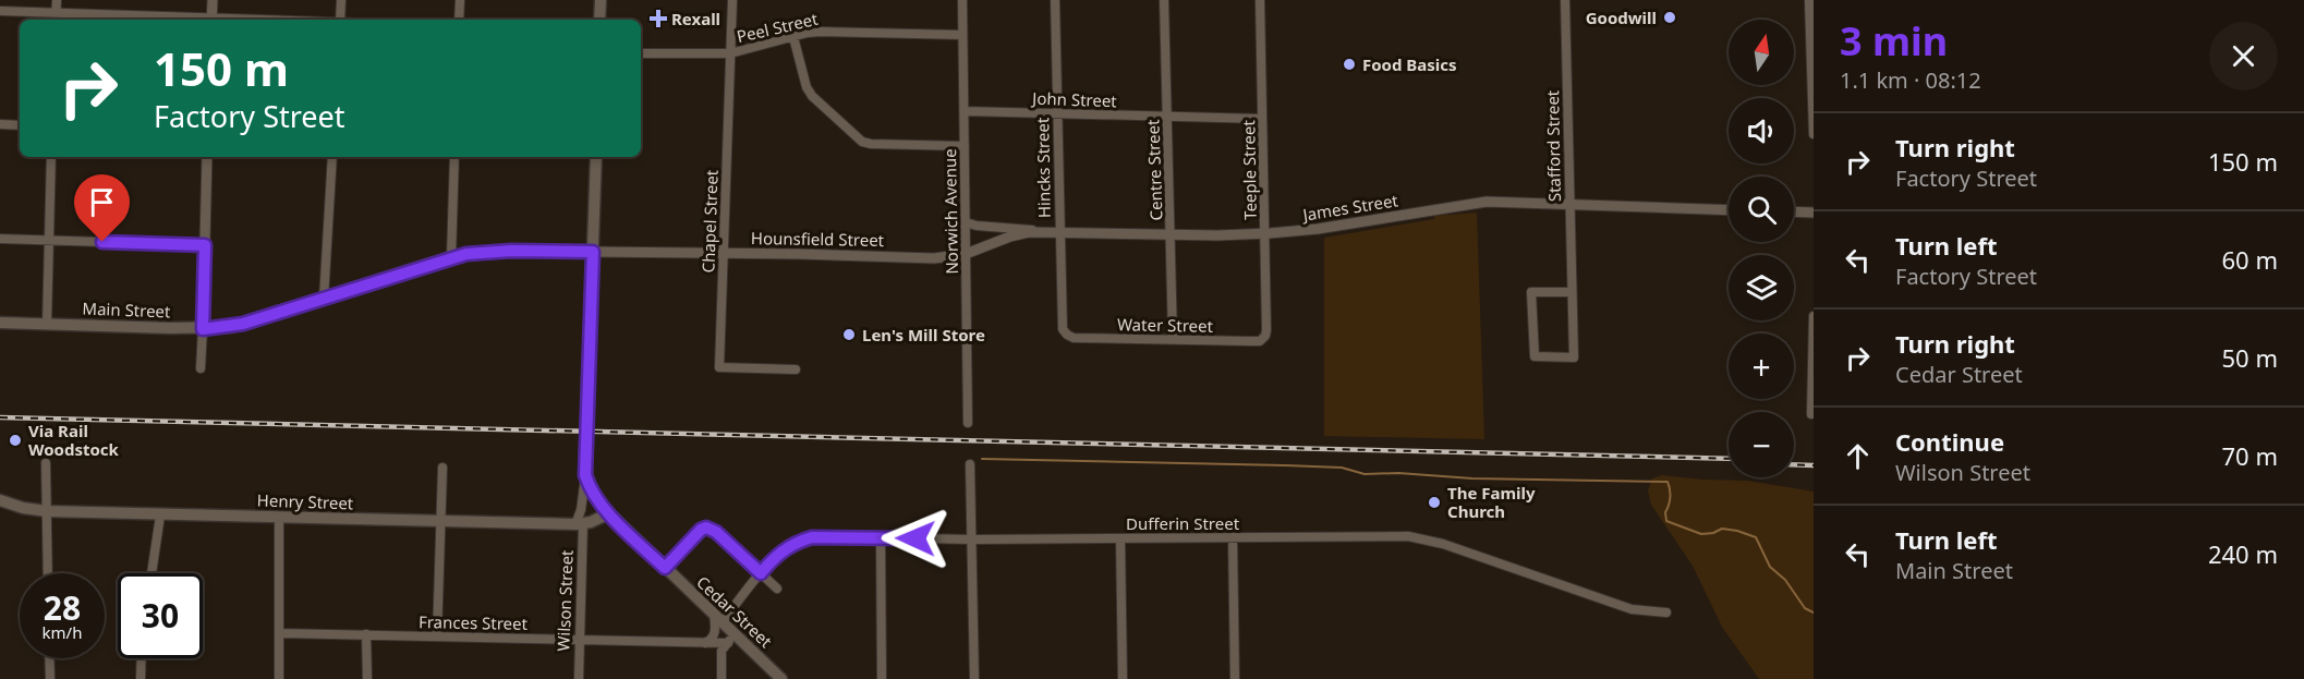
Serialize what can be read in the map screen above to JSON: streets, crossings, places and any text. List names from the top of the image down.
{
  "streets": {
    "main road": [
      "Main Street",
      "Henry Street",
      "Wilson Street",
      "Cedar Street"
    ],
    "street": [
      "Peel Street",
      "John Street",
      "Stafford Street",
      "Hincks Street",
      "Centre Street",
      "Teeple Street",
      "James Street",
      "Norwich Avenue",
      "Chapel Street",
      "Hounsfield Street",
      "Water Street",
      "Dufferin Street",
      "Frances Street"
    ]
  },
  "crossings": [
    ["Peel Street", "Norwich Avenue"],
    ["Peel Street", "Chapel Street"],
    ["John Street", "Hincks Street"],
    ["John Street", "Centre Street"],
    ["John Street", "Teeple Street"],
    ["John Street", "Norwich Avenue"],
    ["Stafford Street", "James Street"],
    ["Hincks Street", "James Street"],
    ["Hincks Street", "Water Street"],
    ["Centre Street", "James Street"],
    ["Centre Street", "Water Street"],
    ["Teeple Street", "James Street"],
    ["Teeple Street", "Water Street"],
    ["James Street", "Norwich Avenue"],
    ["James Street", "Hounsfield Street"],
    ["Norwich Avenue", "Hounsfield Street"],
    ["Chapel Street", "Hounsfield Street"],
    ["Hounsfield Street", "Main Street"],
    ["Hounsfield Street", "Wilson Street"],
    ["Main Street", "Wilson Street"],
    ["Henry Street", "Wilson Street"],
    ["Henry Street", "Cedar Street"],
    ["Dufferin Street", "Cedar Street"],
    ["Wilson Street", "Frances Street"],
    ["Cedar Street", "Frances Street"]
  ],
  "places": {
    "other": [
      "Goodwill",
      "Food Basics",
      "Len's Mill Store",
      "Via Rail Woodstock",
      "The Family Church"
    ],
    "health": ["Rexall"]
  },
  "north": "top",
  "page": {
    "heading": ["3 min", "1.1 km · 08:12"],
    "map_buttons": ["+", "−"],
    "turn": ["150 m", "Factory Street"],
    "list": [
      {
        "name": "Turn right",
        "note": "Factory Street",
        "value": "150 m"
      },
      {
        "name": "Turn left",
        "note": "Factory Street",
        "value": "60 m"
      },
      {
        "name": "Turn right",
        "note": "Cedar Street",
        "value": "50 m"
      },
      {
        "name": "Continue",
        "note": "Wilson Street",
        "value": "70 m"
      },
      {
        "name": "Turn left",
        "note": "Main Street",
        "value": "240 m"
      }
    ],
    "speed": "28 km/h",
    "limit": "30"
  }
}
